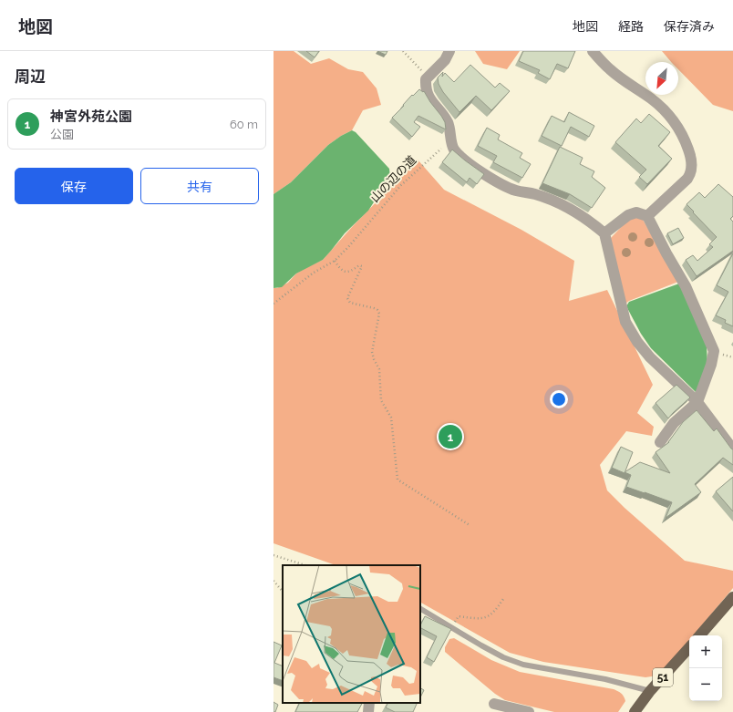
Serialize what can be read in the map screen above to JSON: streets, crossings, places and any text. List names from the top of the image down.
{
  "streets": {
    "main road": ["51"],
    "path": ["山の辺の道"]
  },
  "north": "bottom left",
  "page": {
    "header": "地図",
    "nav": ["地図", "経路", "保存済み"],
    "heading": "周辺",
    "list": [
      {
        "mark": "1",
        "name": "神宮外苑公園",
        "note": "公園",
        "value": "60 m"
      }
    ],
    "buttons": ["保存", "共有"],
    "pins": "1",
    "map_buttons": ["+", "−"]
  }
}
